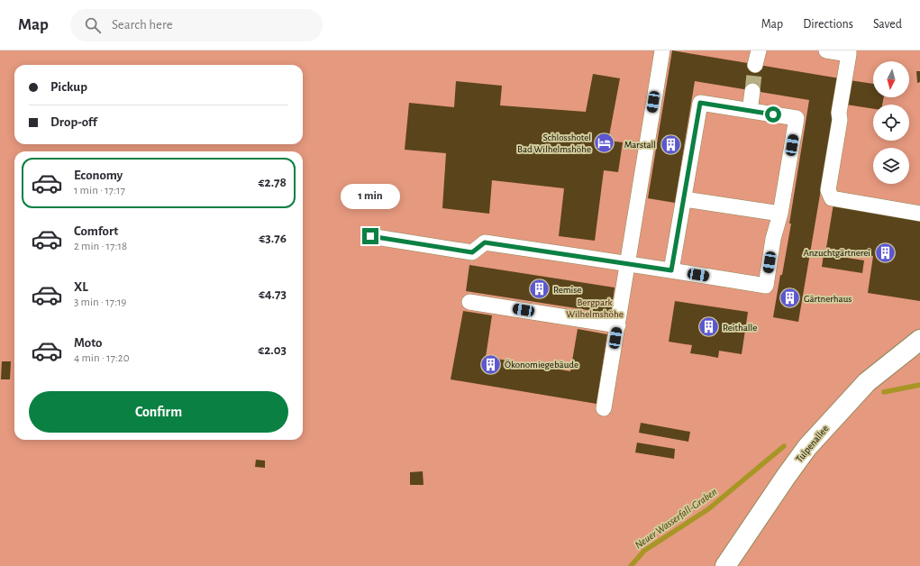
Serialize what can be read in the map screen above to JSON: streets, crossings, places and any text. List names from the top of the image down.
{
  "streets": {
    "main road": ["Tulpenallee"]
  },
  "water": ["Neuer Wasserfall-Graben"],
  "parks": ["Bergpark Wilhelmshöhe"],
  "places": {
    "hotel": ["Schlosshotel Bad Wilhelmshöhe"],
    "building": [
      "Marstall",
      "Anzuchtgärtnerei",
      "Remise",
      "Gärtnerhaus",
      "Reithalle",
      "Ökonomiegebäude"
    ]
  },
  "north": "bottom",
  "page": {
    "header": "Map",
    "search": "Search here",
    "nav": ["Map", "Directions", "Saved"],
    "banner": ["Pickup", "Drop-off"],
    "list": [
      {
        "name": "Economy",
        "note": "1 min · 17:17",
        "value": "€2.78"
      },
      {
        "name": "Comfort",
        "note": "2 min · 17:18",
        "value": "€3.76"
      },
      {
        "name": "XL",
        "note": "3 min · 17:19",
        "value": "€4.73"
      },
      {
        "name": "Moto",
        "note": "4 min · 17:20",
        "value": "€2.03"
      }
    ],
    "bubble": "1 min",
    "buttons": "Confirm"
  }
}
